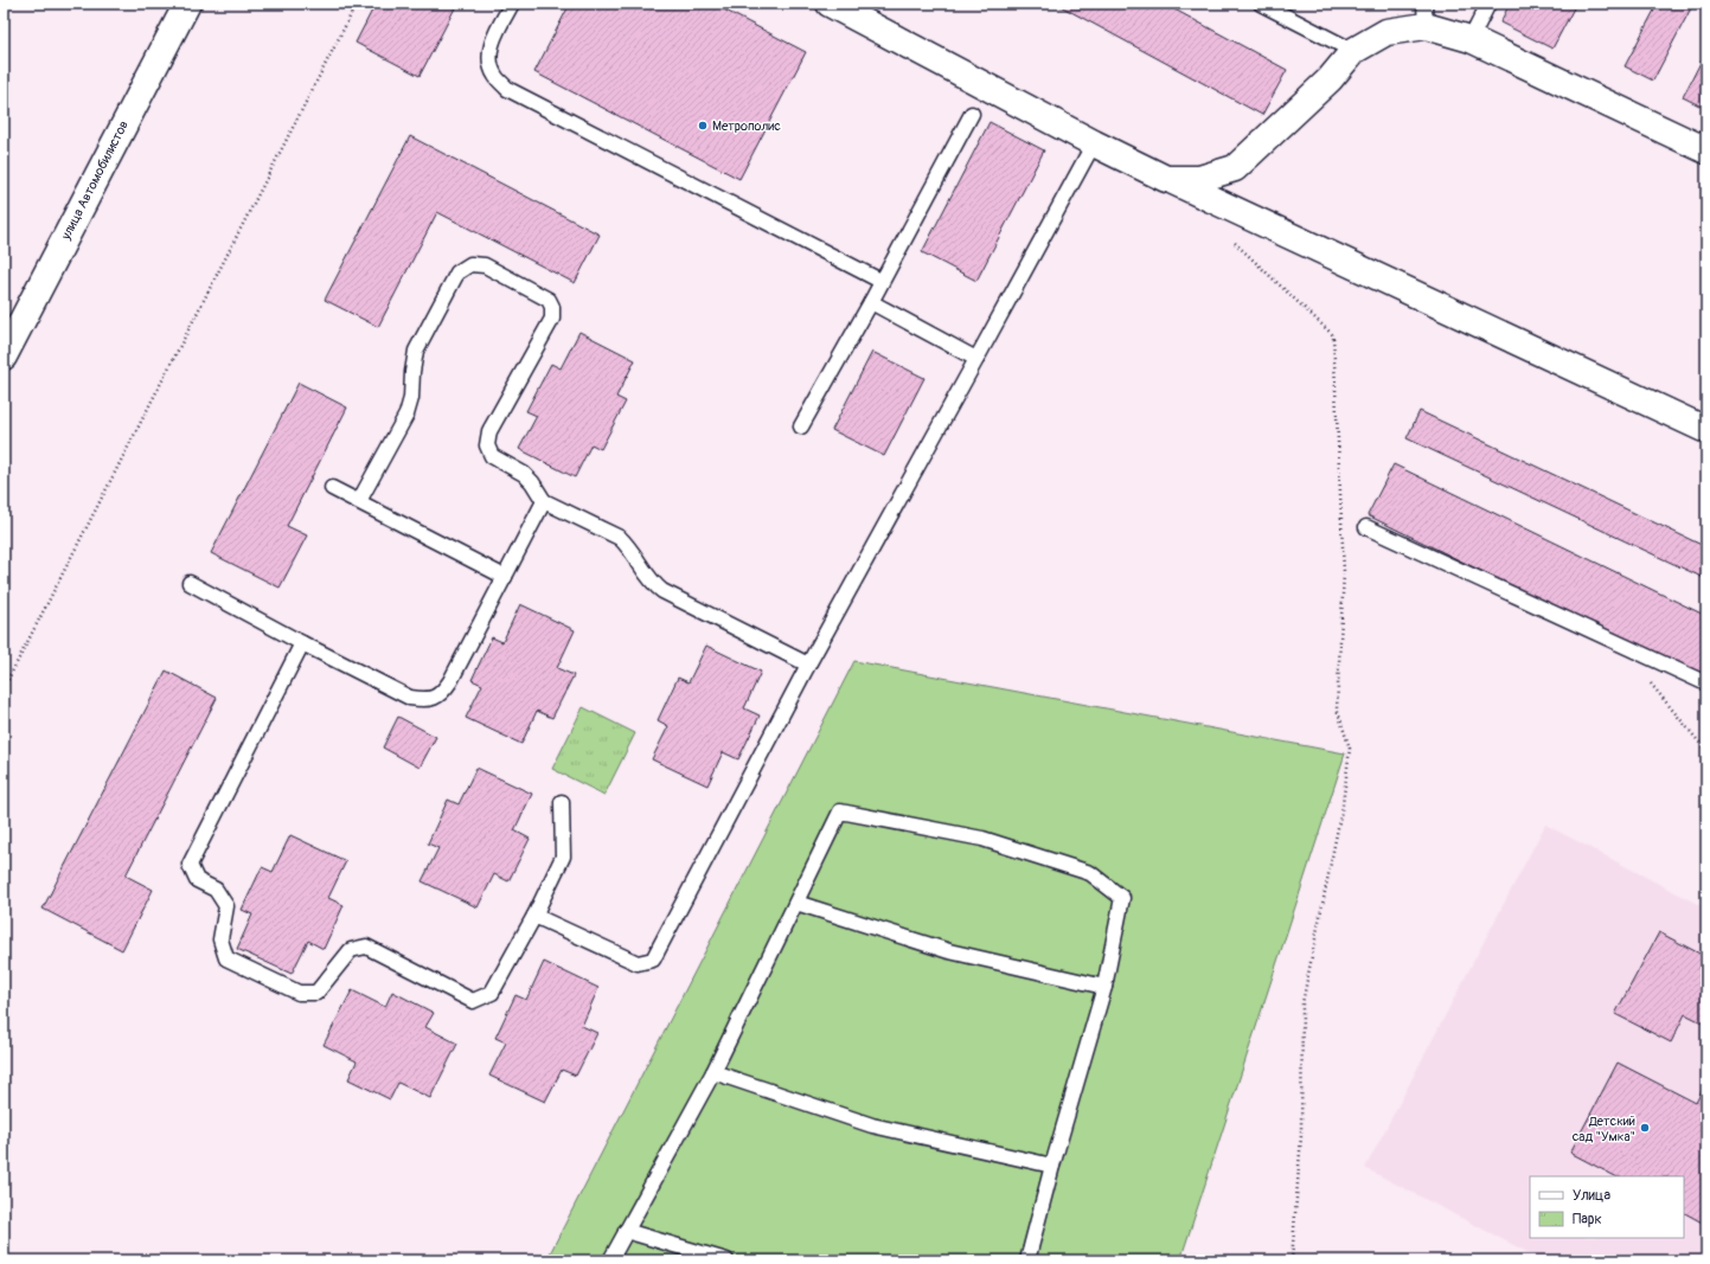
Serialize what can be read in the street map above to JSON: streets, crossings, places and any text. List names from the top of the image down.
{
  "streets": {
    "street": ["улица Автомобилистов"]
  },
  "places": ["Метрополис", "Детский сад \"Умка\""],
  "legend": ["Улица", "Парк"]
}
